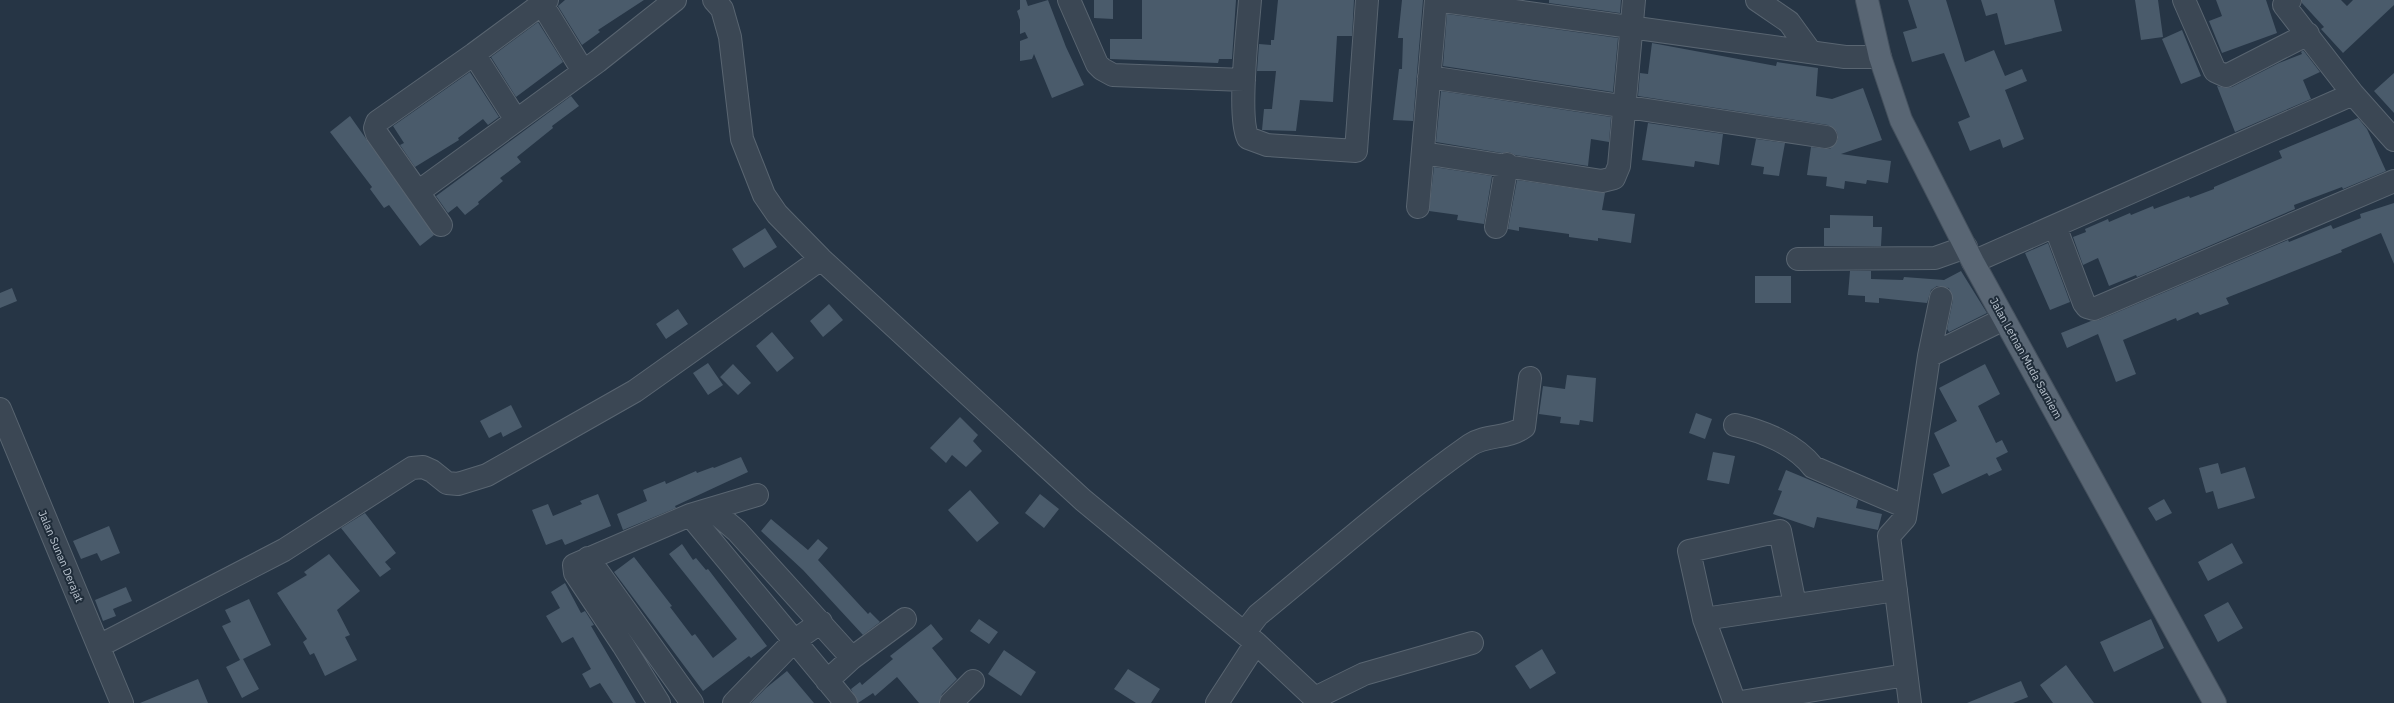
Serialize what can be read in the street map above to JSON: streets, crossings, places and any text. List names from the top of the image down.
{
  "streets": {
    "main road": ["Jalan Letnan Muda Sarniem"],
    "street": ["Jalan Sunan Derajat"]
  }
}
